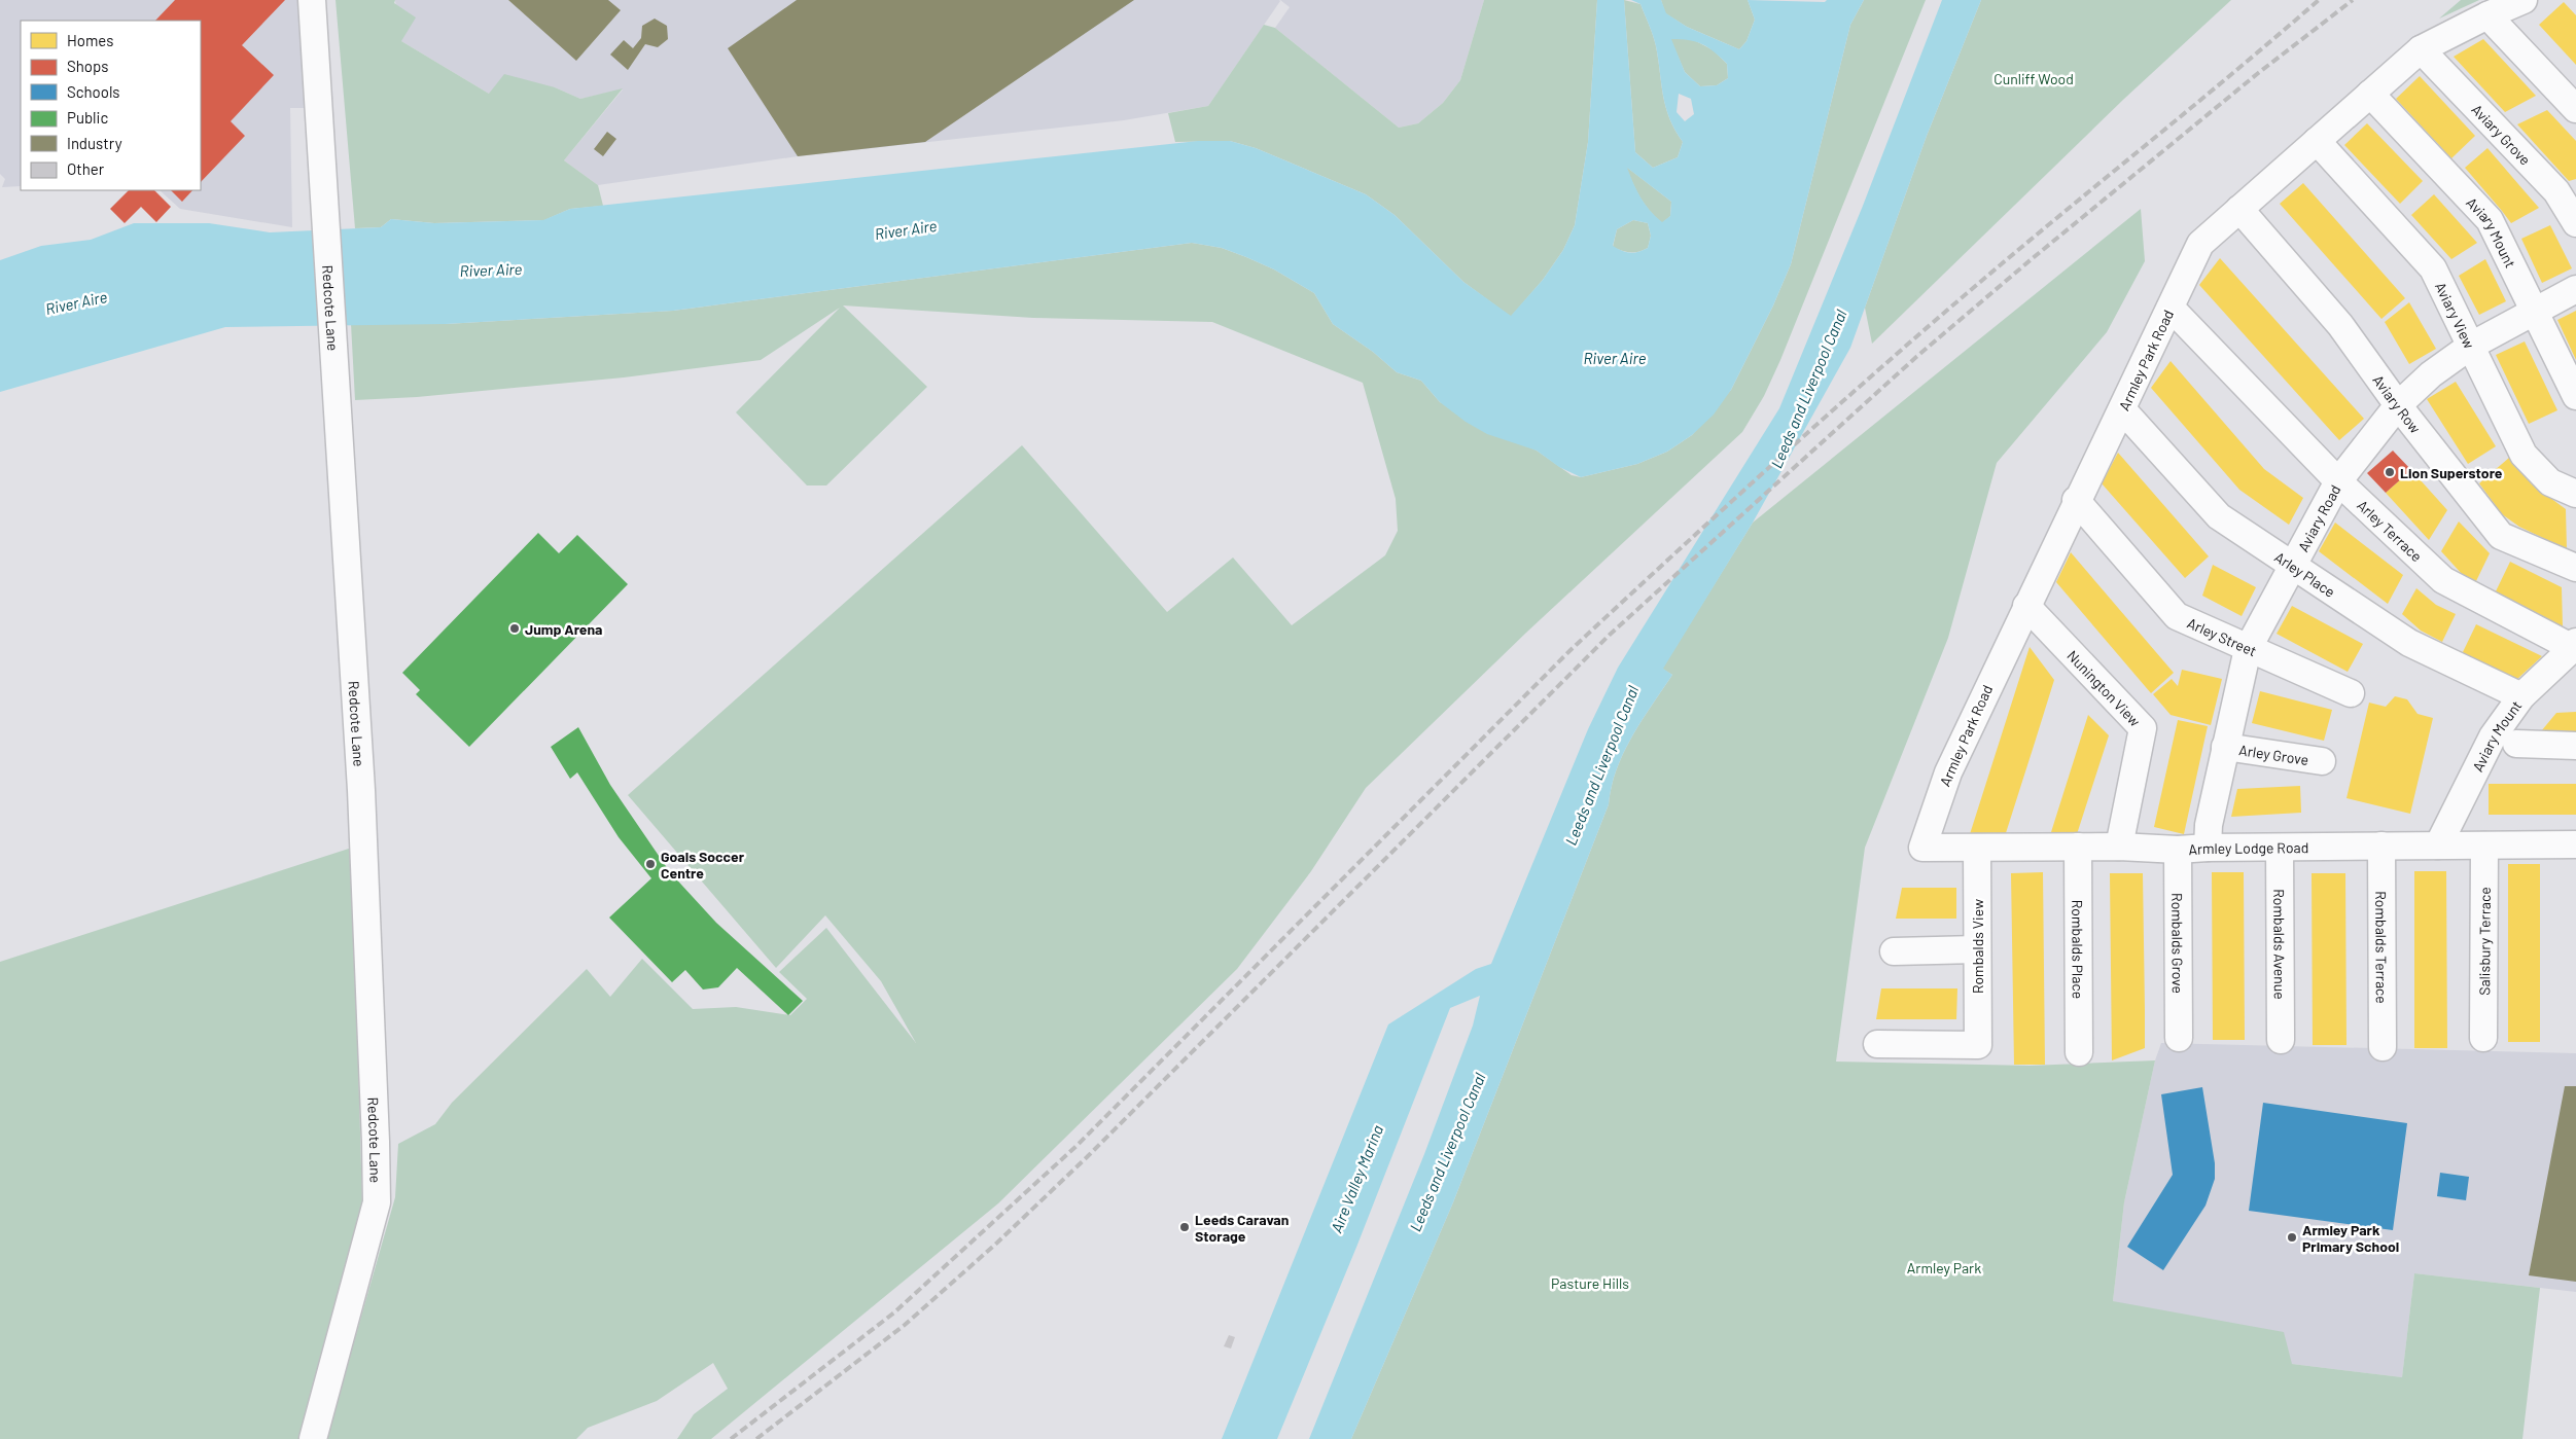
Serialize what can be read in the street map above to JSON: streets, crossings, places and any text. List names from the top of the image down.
{
  "streets": {
    "street": [
      "Aviary Grove",
      "Aviary Mount",
      "Redcote Lane",
      "Aviary View",
      "Armley Park Road",
      "Aviary Row",
      "Aviary Road",
      "Arley Terrace",
      "Arley Place",
      "Arley Street",
      "Nunington View",
      "Arley Grove",
      "Armley Lodge Road",
      "Salisbury Terrace",
      "Rombalds Grove",
      "Rombalds Avenue",
      "Rombalds View",
      "Rombalds Terrace",
      "Rombalds Place"
    ]
  },
  "crossings": [
    ["Aviary Grove", "Armley Park Road"],
    ["Aviary Mount", "Armley Park Road"],
    ["Aviary Mount", "Aviary Road"],
    ["Aviary Mount", "Arley Terrace"],
    ["Aviary Mount", "Arley Place"],
    ["Aviary Mount", "Armley Lodge Road"],
    ["Aviary View", "Armley Park Road"],
    ["Aviary View", "Aviary Road"],
    ["Armley Park Road", "Aviary Row"],
    ["Armley Park Road", "Arley Terrace"],
    ["Armley Park Road", "Arley Place"],
    ["Armley Park Road", "Arley Street"],
    ["Armley Park Road", "Nunington View"],
    ["Armley Park Road", "Armley Lodge Road"],
    ["Aviary Row", "Aviary Road"],
    ["Aviary Road", "Arley Terrace"],
    ["Aviary Road", "Arley Place"],
    ["Aviary Road", "Arley Street"],
    ["Aviary Road", "Arley Grove"],
    ["Aviary Road", "Armley Lodge Road"],
    ["Nunington View", "Armley Lodge Road"],
    ["Armley Lodge Road", "Salisbury Terrace"],
    ["Armley Lodge Road", "Rombalds Grove"],
    ["Armley Lodge Road", "Rombalds Avenue"],
    ["Armley Lodge Road", "Rombalds View"],
    ["Armley Lodge Road", "Rombalds Terrace"],
    ["Armley Lodge Road", "Rombalds Place"]
  ],
  "water": ["River Aire", "Leeds and Liverpool Canal", "Aire Valley Marina"],
  "parks": ["Cunliff Wood", "Armley Park", "Pasture Hills"],
  "places": [
    "Lion Superstore",
    "Jump Arena",
    "Goals Soccer Centre",
    "Leeds Caravan Storage",
    "Armley Park Primary School"
  ],
  "legend": [
    "Homes",
    "Shops",
    "Schools",
    "Public",
    "Industry",
    "Other"
  ]
}
